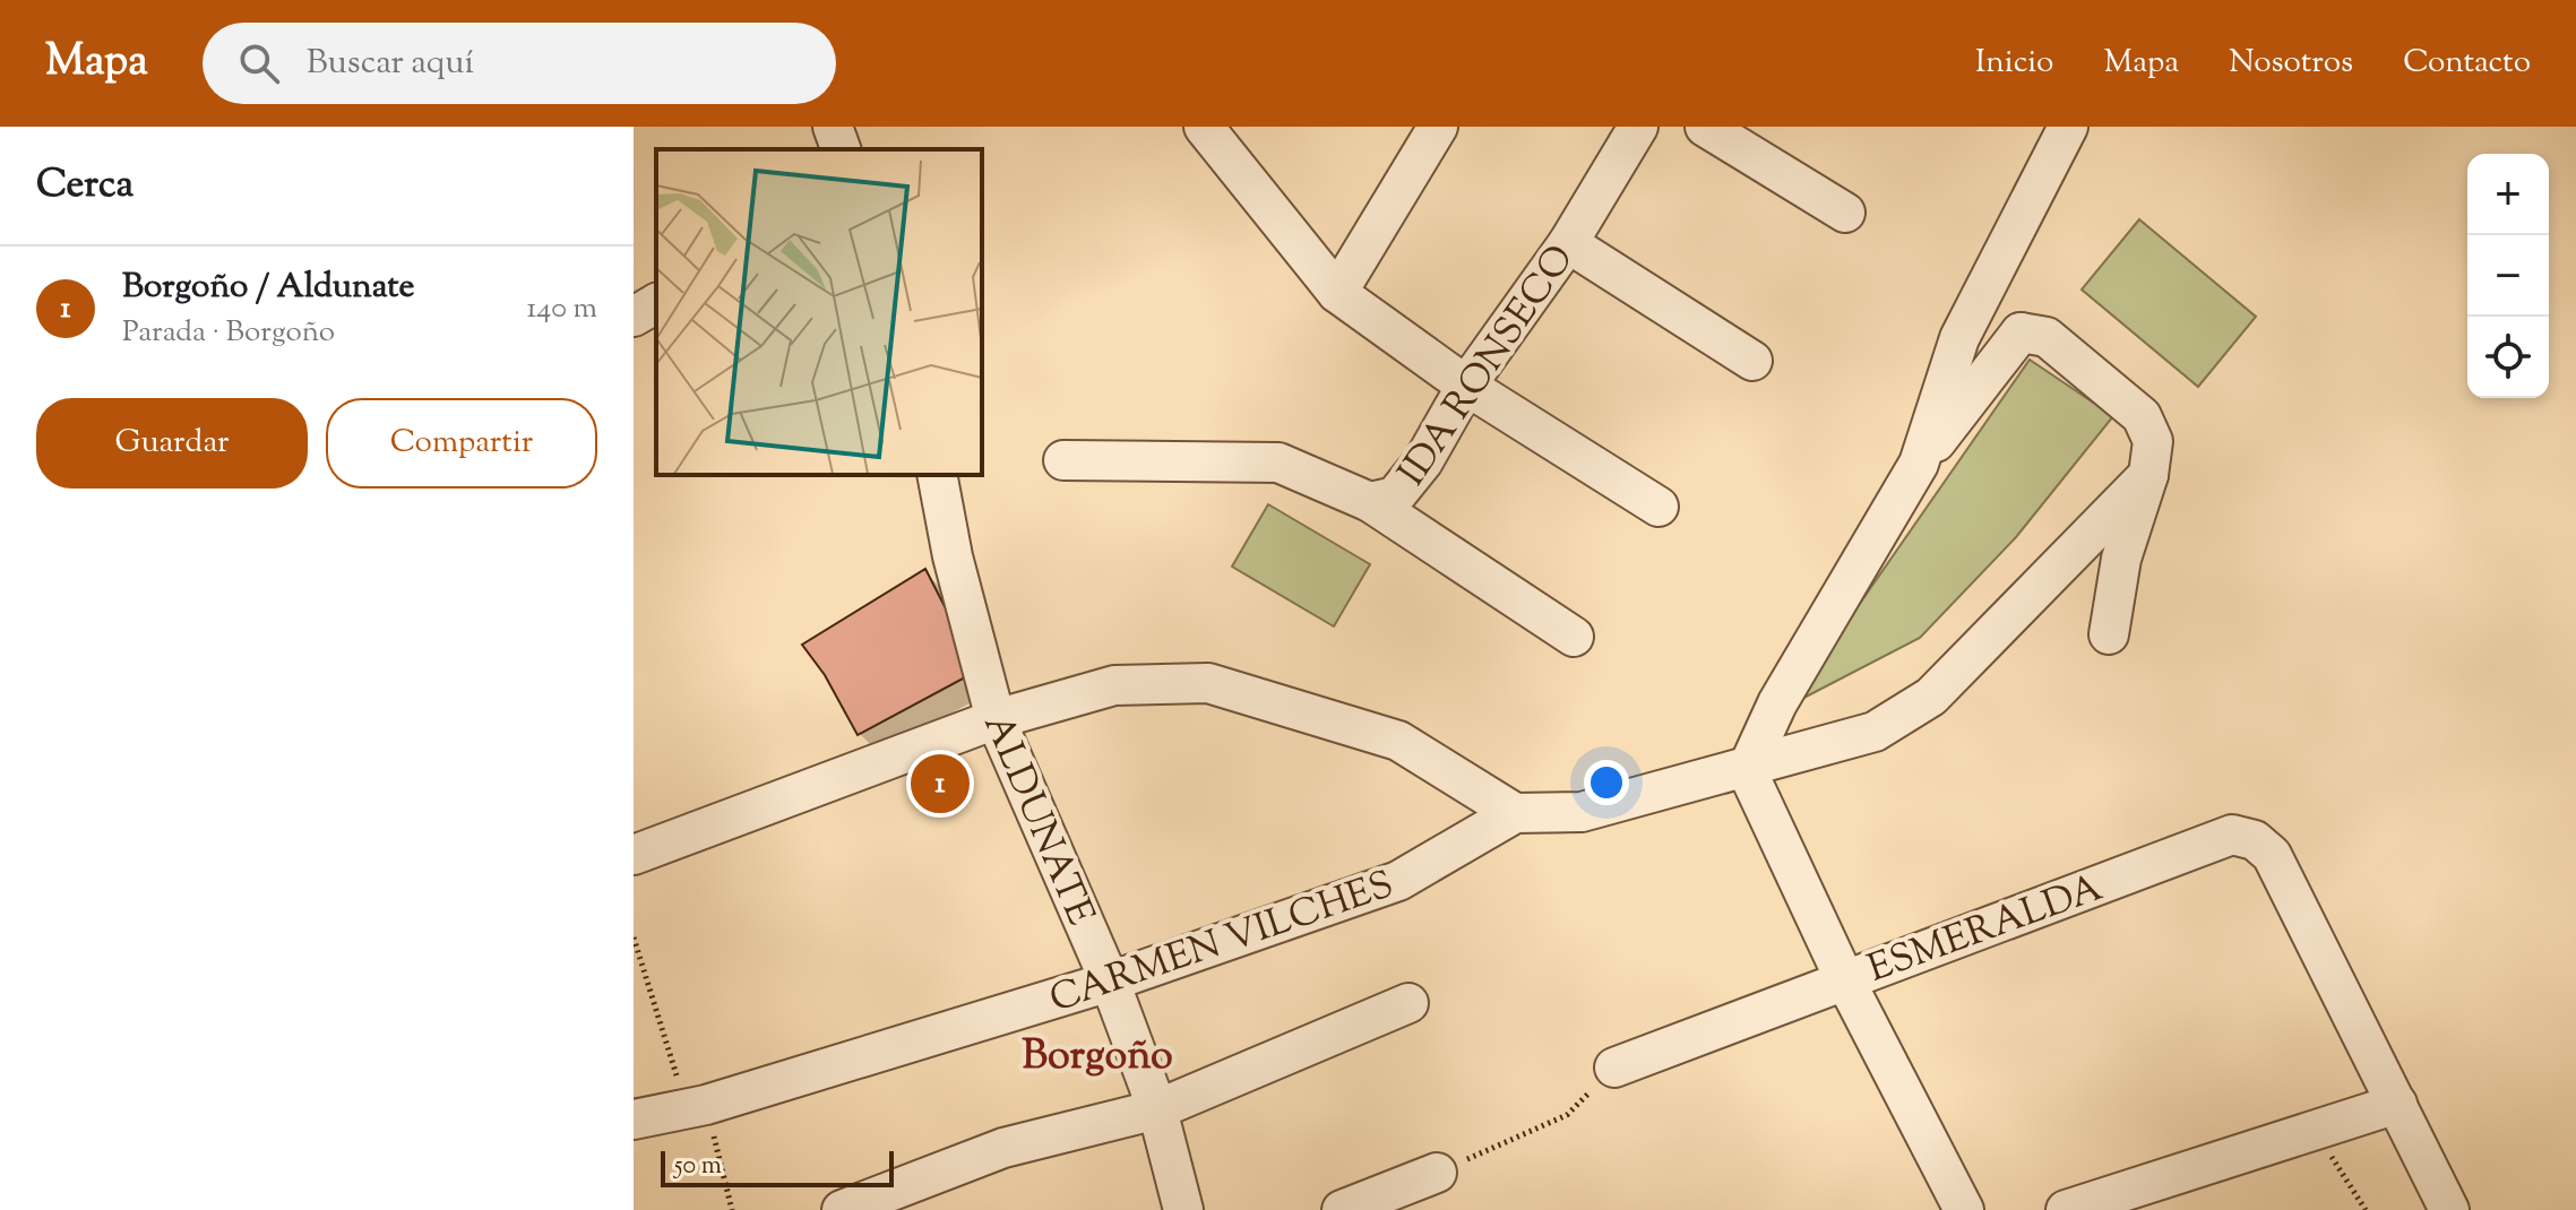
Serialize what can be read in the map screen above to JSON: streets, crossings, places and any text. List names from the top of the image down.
{
  "streets": {
    "street": [
      "IDA RONSECO",
      "ALDUNATE",
      "ESMERALDA",
      "CARMEN VILCHES"
    ]
  },
  "crossings": [
    ["ALDUNATE", "CARMEN VILCHES"]
  ],
  "districts": ["Borgoño"],
  "scale_bar": "50 m",
  "page": {
    "header": "Mapa",
    "search": "Buscar aquí",
    "nav": [
      "Inicio",
      "Mapa",
      "Nosotros",
      "Contacto"
    ],
    "heading": "Cerca",
    "map_buttons": ["+", "−"],
    "list": [
      {
        "mark": "1",
        "name": "Borgoño / Aldunate",
        "note": "Parada · Borgoño",
        "value": "140 m"
      }
    ],
    "buttons": ["Guardar", "Compartir"],
    "pins": "1",
    "scale": "50 m"
  }
}
